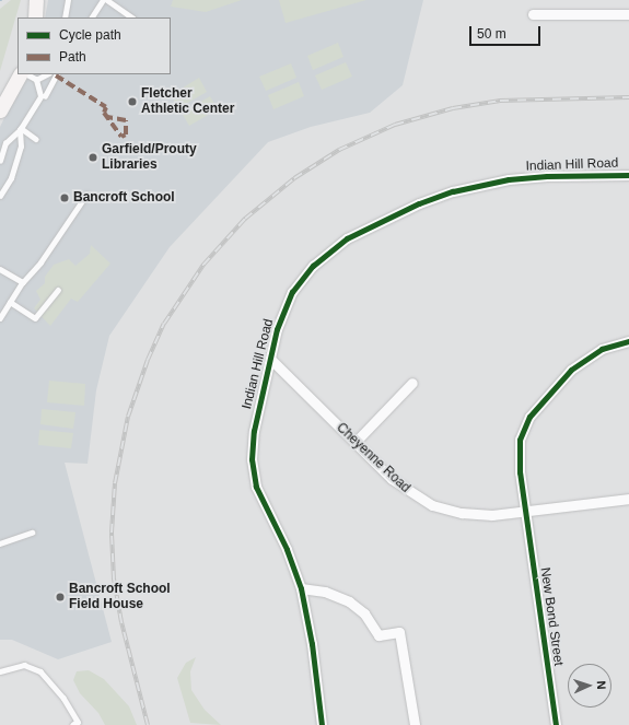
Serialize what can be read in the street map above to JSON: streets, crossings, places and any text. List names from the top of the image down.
{
  "streets": {
    "street": ["Indian Hill Road", "Cheyenne Road", "New Bond Street"]
  },
  "crossings": [
    ["Indian Hill Road", "Cheyenne Road"],
    ["Cheyenne Road", "New Bond Street"]
  ],
  "places": [
    "Fletcher Athletic Center",
    "Garfield/Prouty Libraries",
    "Bancroft School",
    "Bancroft School Field House"
  ],
  "legend": ["Cycle path", "Path"],
  "scale_bar": "50 m",
  "north": "right"
}
